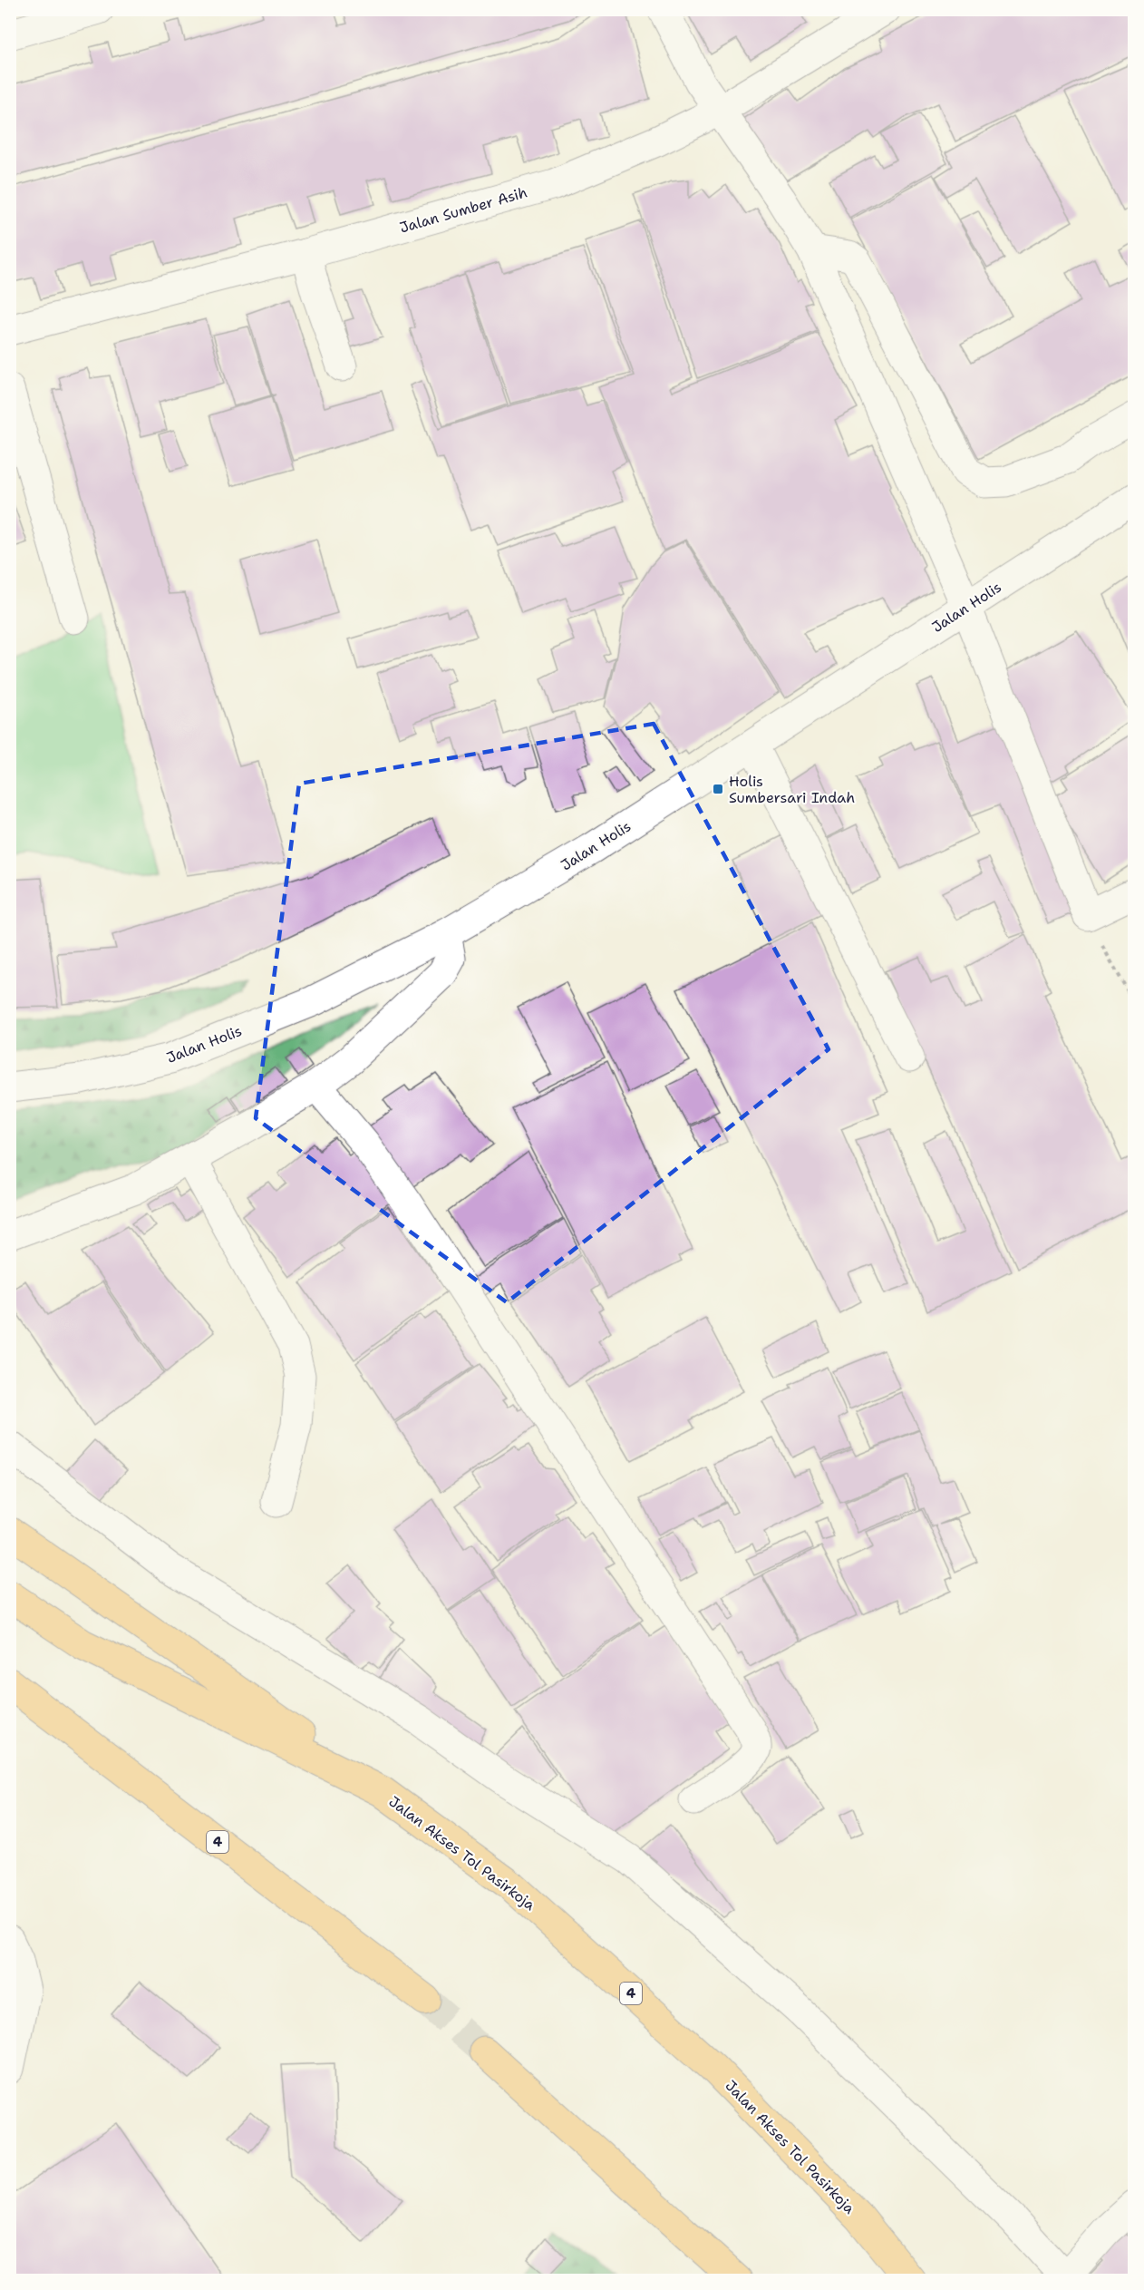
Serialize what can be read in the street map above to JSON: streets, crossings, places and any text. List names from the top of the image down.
{
  "streets": {
    "highway": ["4", "Jalan Akses Tol Pasirkoja"],
    "street": ["Jalan Sumber Asih", "Jalan Holis"]
  },
  "places": {
    "transit": ["Holis Sumbersari Indah"]
  }
}
